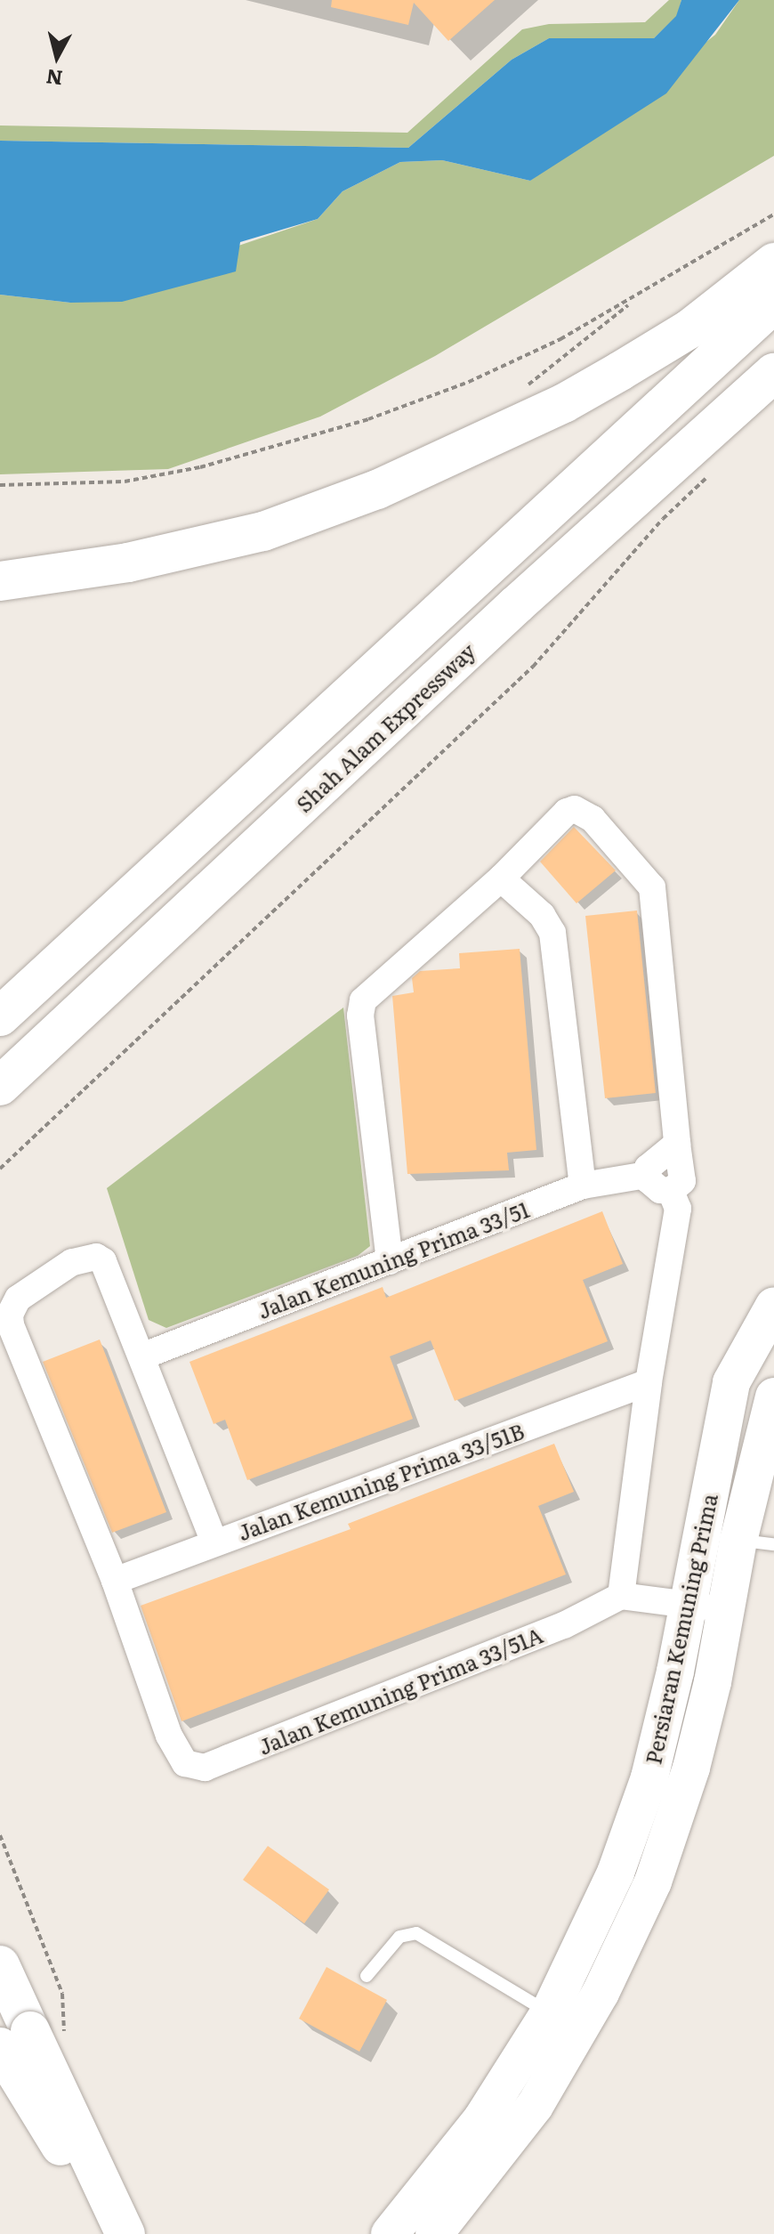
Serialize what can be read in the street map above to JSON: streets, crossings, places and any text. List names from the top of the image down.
{
  "streets": {
    "highway": ["Shah Alam Expressway"],
    "street": [
      "Jalan Kemuning Prima 33/51",
      "Jalan Kemuning Prima 33/51B",
      "Persiaran Kemuning Prima",
      "Jalan Kemuning Prima 33/51A"
    ]
  },
  "crossings": [
    ["Jalan Kemuning Prima 33/51B", "Jalan Kemuning Prima 33/51A"]
  ],
  "north": "bottom"
}
